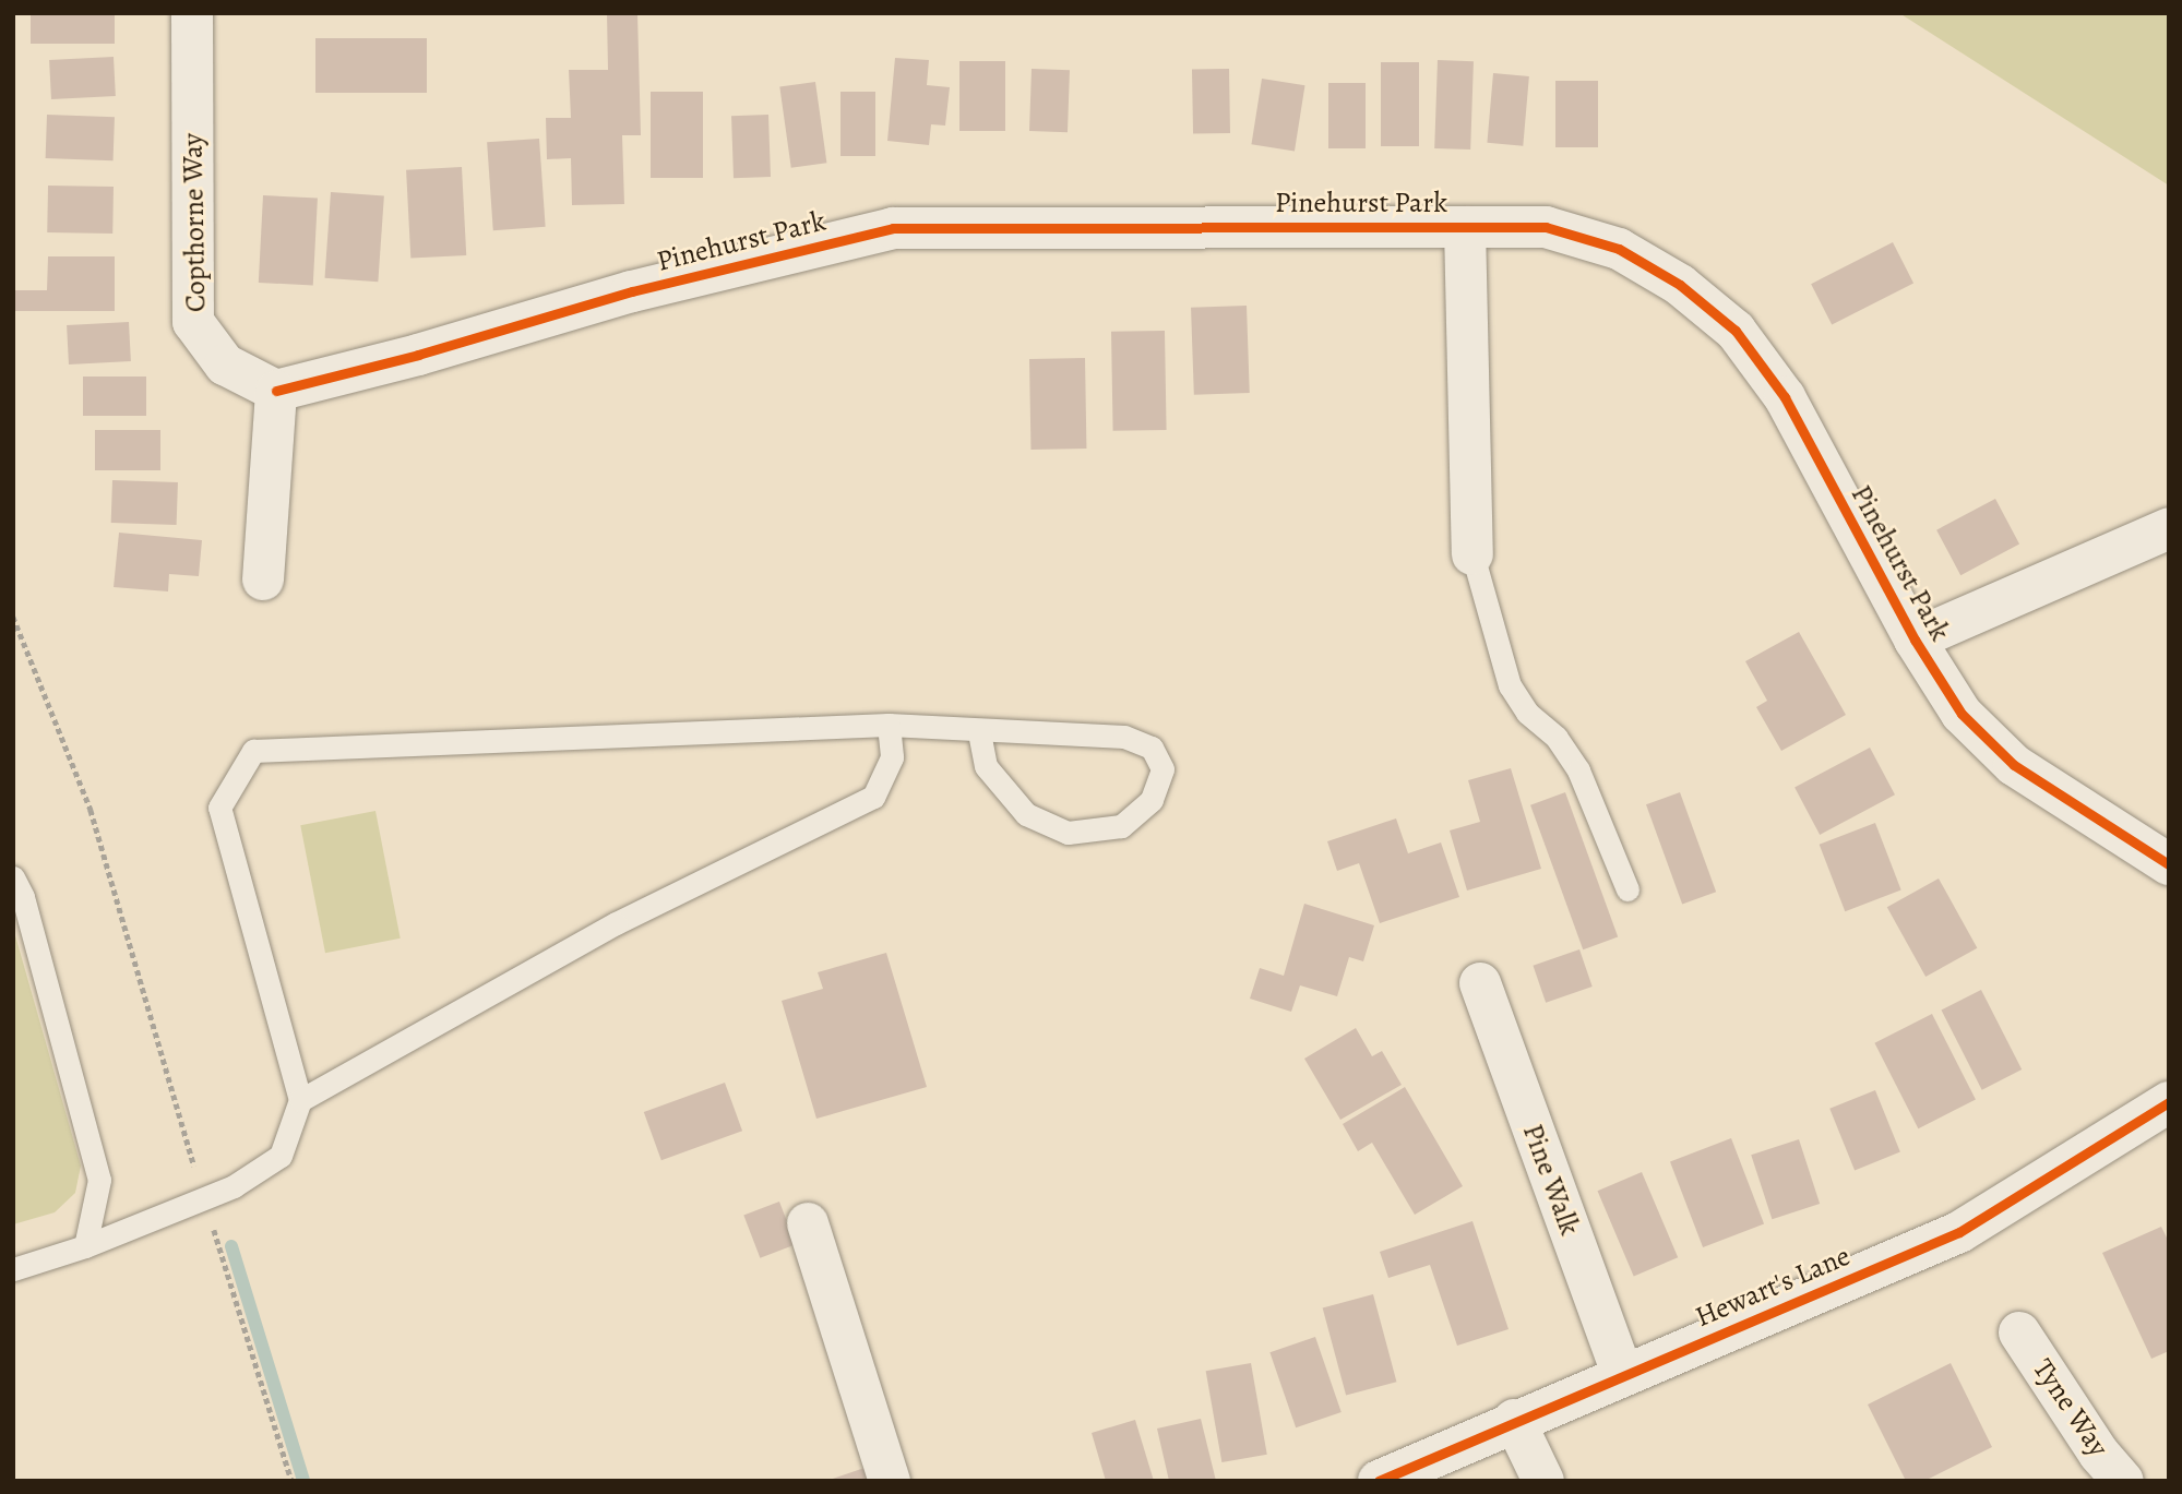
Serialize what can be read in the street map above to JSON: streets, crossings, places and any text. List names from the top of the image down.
{
  "streets": {
    "street": [
      "Pinehurst Park",
      "Copthorne Way",
      "Pine Walk",
      "Hewart's Lane",
      "Tyne Way"
    ]
  },
  "crossings": [
    ["Pinehurst Park", "Copthorne Way"],
    ["Pine Walk", "Hewart's Lane"]
  ]
}
